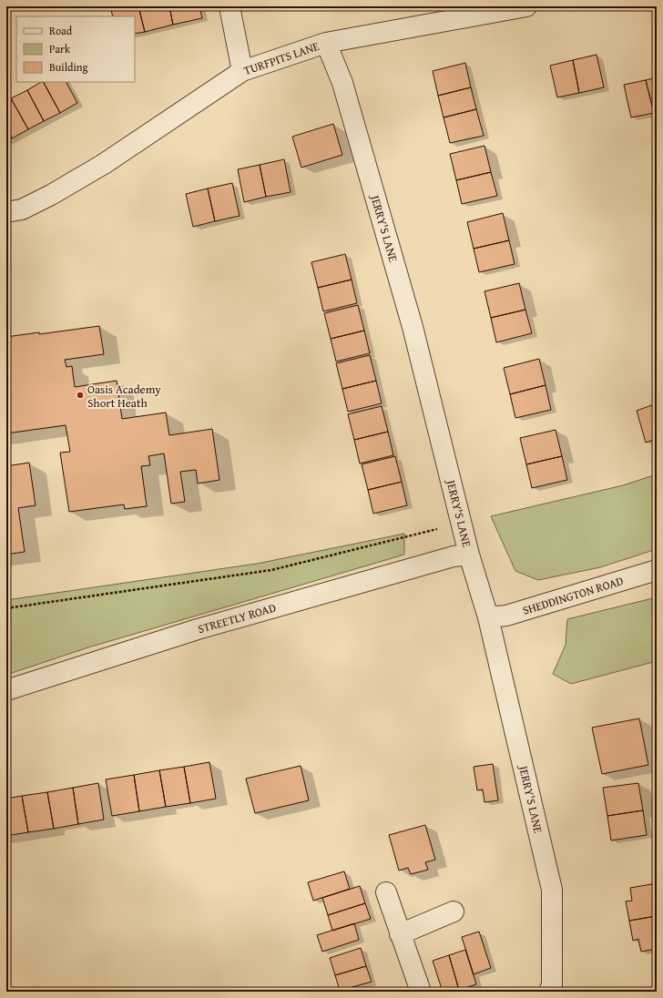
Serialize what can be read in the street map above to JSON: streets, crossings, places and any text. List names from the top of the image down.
{
  "streets": {
    "street": [
      "TURFPITS LANE",
      "JERRY'S LANE",
      "SHEDDINGTON ROAD",
      "STREETLY ROAD"
    ]
  },
  "crossings": [
    ["TURFPITS LANE", "JERRY'S LANE"],
    ["JERRY'S LANE", "SHEDDINGTON ROAD"],
    ["JERRY'S LANE", "STREETLY ROAD"]
  ],
  "places": ["Oasis Academy Short Heath"],
  "legend": ["Road", "Park", "Building"]
}
